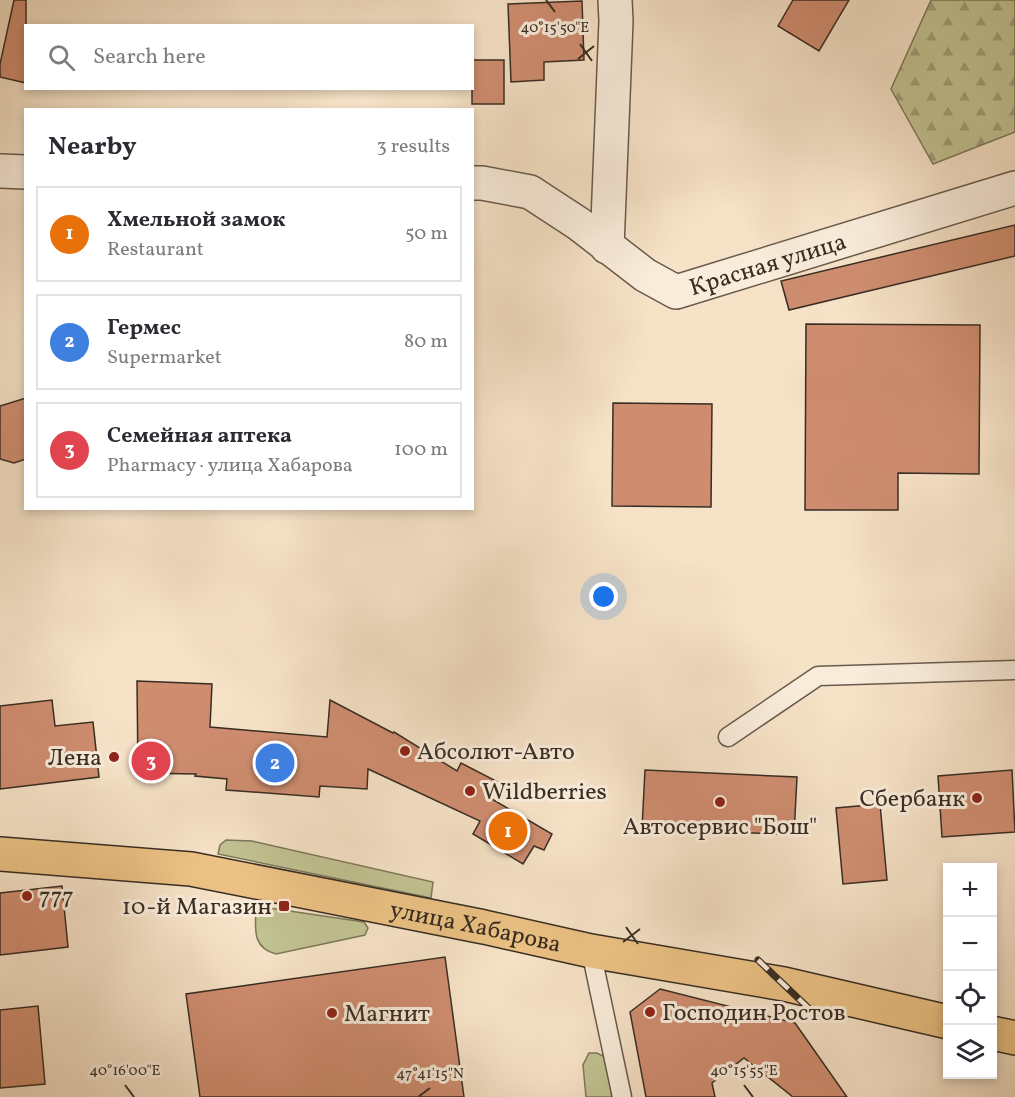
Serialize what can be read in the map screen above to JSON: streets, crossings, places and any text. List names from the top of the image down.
{
  "streets": {
    "main road": ["улица Хабарова"],
    "street": ["Красная улица"]
  },
  "places": {
    "other": [
      "Абсолют-Авто",
      "Лена",
      "Wildberries",
      "Сбербанк",
      "Автосервис \"Бош\"",
      "777",
      "Господин Ростов",
      "Магнит"
    ],
    "transit": ["10-й Магазин"]
  },
  "page": {
    "search": "Search here",
    "heading": ["Nearby", "3 results"],
    "list": [
      {
        "mark": "1",
        "name": "Хмельной замок",
        "note": "Restaurant",
        "value": "50 m"
      },
      {
        "mark": "2",
        "name": "Гермес",
        "note": "Supermarket",
        "value": "80 m"
      },
      {
        "mark": "3",
        "name": "Семейная аптека",
        "note": "Pharmacy · улица Хабарова",
        "value": "100 m"
      }
    ],
    "pins": ["3", "2", "1"],
    "map_buttons": ["+", "−"]
  },
  "coordinates": [
    "40°15'50\"E",
    "40°16'00\"E",
    "40°15'55\"E",
    "47°41'15\"N"
  ]
}
